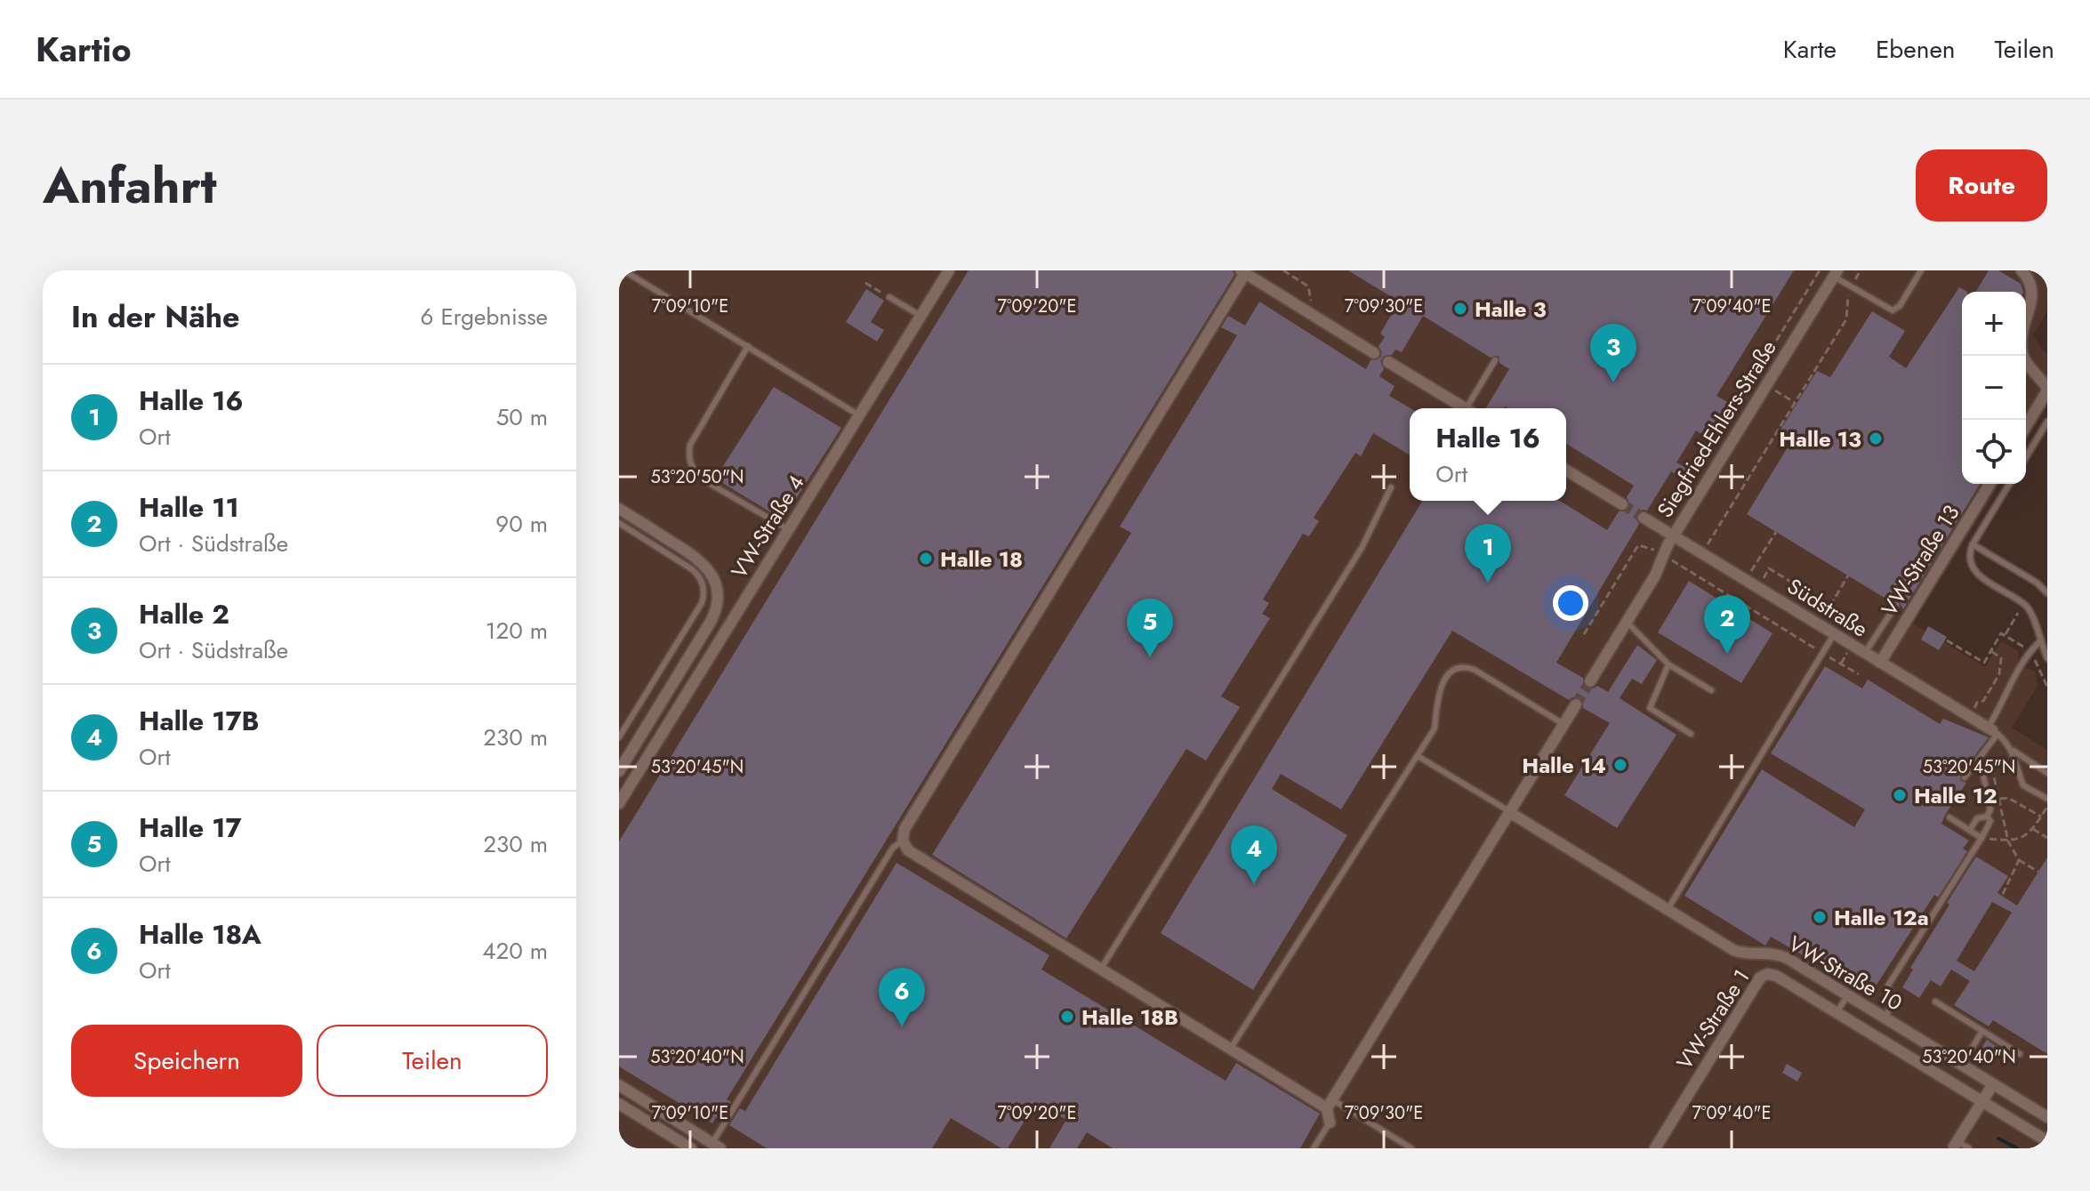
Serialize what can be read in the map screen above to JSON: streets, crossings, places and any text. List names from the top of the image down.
{
  "streets": {
    "street": [
      "Siegfried-Ehlers-Straße",
      "VW-Straße 4",
      "VW-Straße 13",
      "Südstraße",
      "VW-Straße 10",
      "VW-Straße 1"
    ]
  },
  "crossings": [
    ["Siegfried-Ehlers-Straße", "Südstraße"],
    ["VW-Straße 13", "Südstraße"]
  ],
  "places": [
    "Halle 3",
    "Halle 13",
    "Halle 18",
    "Halle 14",
    "Halle 12",
    "Halle 12a",
    "Halle 18B"
  ],
  "page": {
    "header": "Kartio",
    "nav": ["Karte", "Ebenen", "Teilen"],
    "title": "Anfahrt",
    "buttons": [
      "Route",
      ["Speichern", "Teilen"]
    ],
    "heading": ["In der Nähe", "6 Ergebnisse"],
    "map_buttons": ["+", "−"],
    "pins": [
      "3",
      "1",
      "2",
      "5",
      "4",
      "6"
    ],
    "list": [
      {
        "mark": "1",
        "name": "Halle 16",
        "note": "Ort",
        "value": "50 m"
      },
      {
        "mark": "2",
        "name": "Halle 11",
        "note": "Ort · Südstraße",
        "value": "90 m"
      },
      {
        "mark": "3",
        "name": "Halle 2",
        "note": "Ort · Südstraße",
        "value": "120 m"
      },
      {
        "mark": "4",
        "name": "Halle 17B",
        "note": "Ort",
        "value": "230 m"
      },
      {
        "mark": "5",
        "name": "Halle 17",
        "note": "Ort",
        "value": "230 m"
      },
      {
        "mark": "6",
        "name": "Halle 18A",
        "note": "Ort",
        "value": "420 m"
      }
    ],
    "popup": ["Halle 16", "Ort"]
  },
  "coordinates": [
    "7°09'10\"E",
    "7°09'20\"E",
    "7°09'30\"E",
    "7°09'40\"E",
    "53°20'50\"N",
    "53°20'45\"N",
    "53°20'40\"N"
  ]
}
